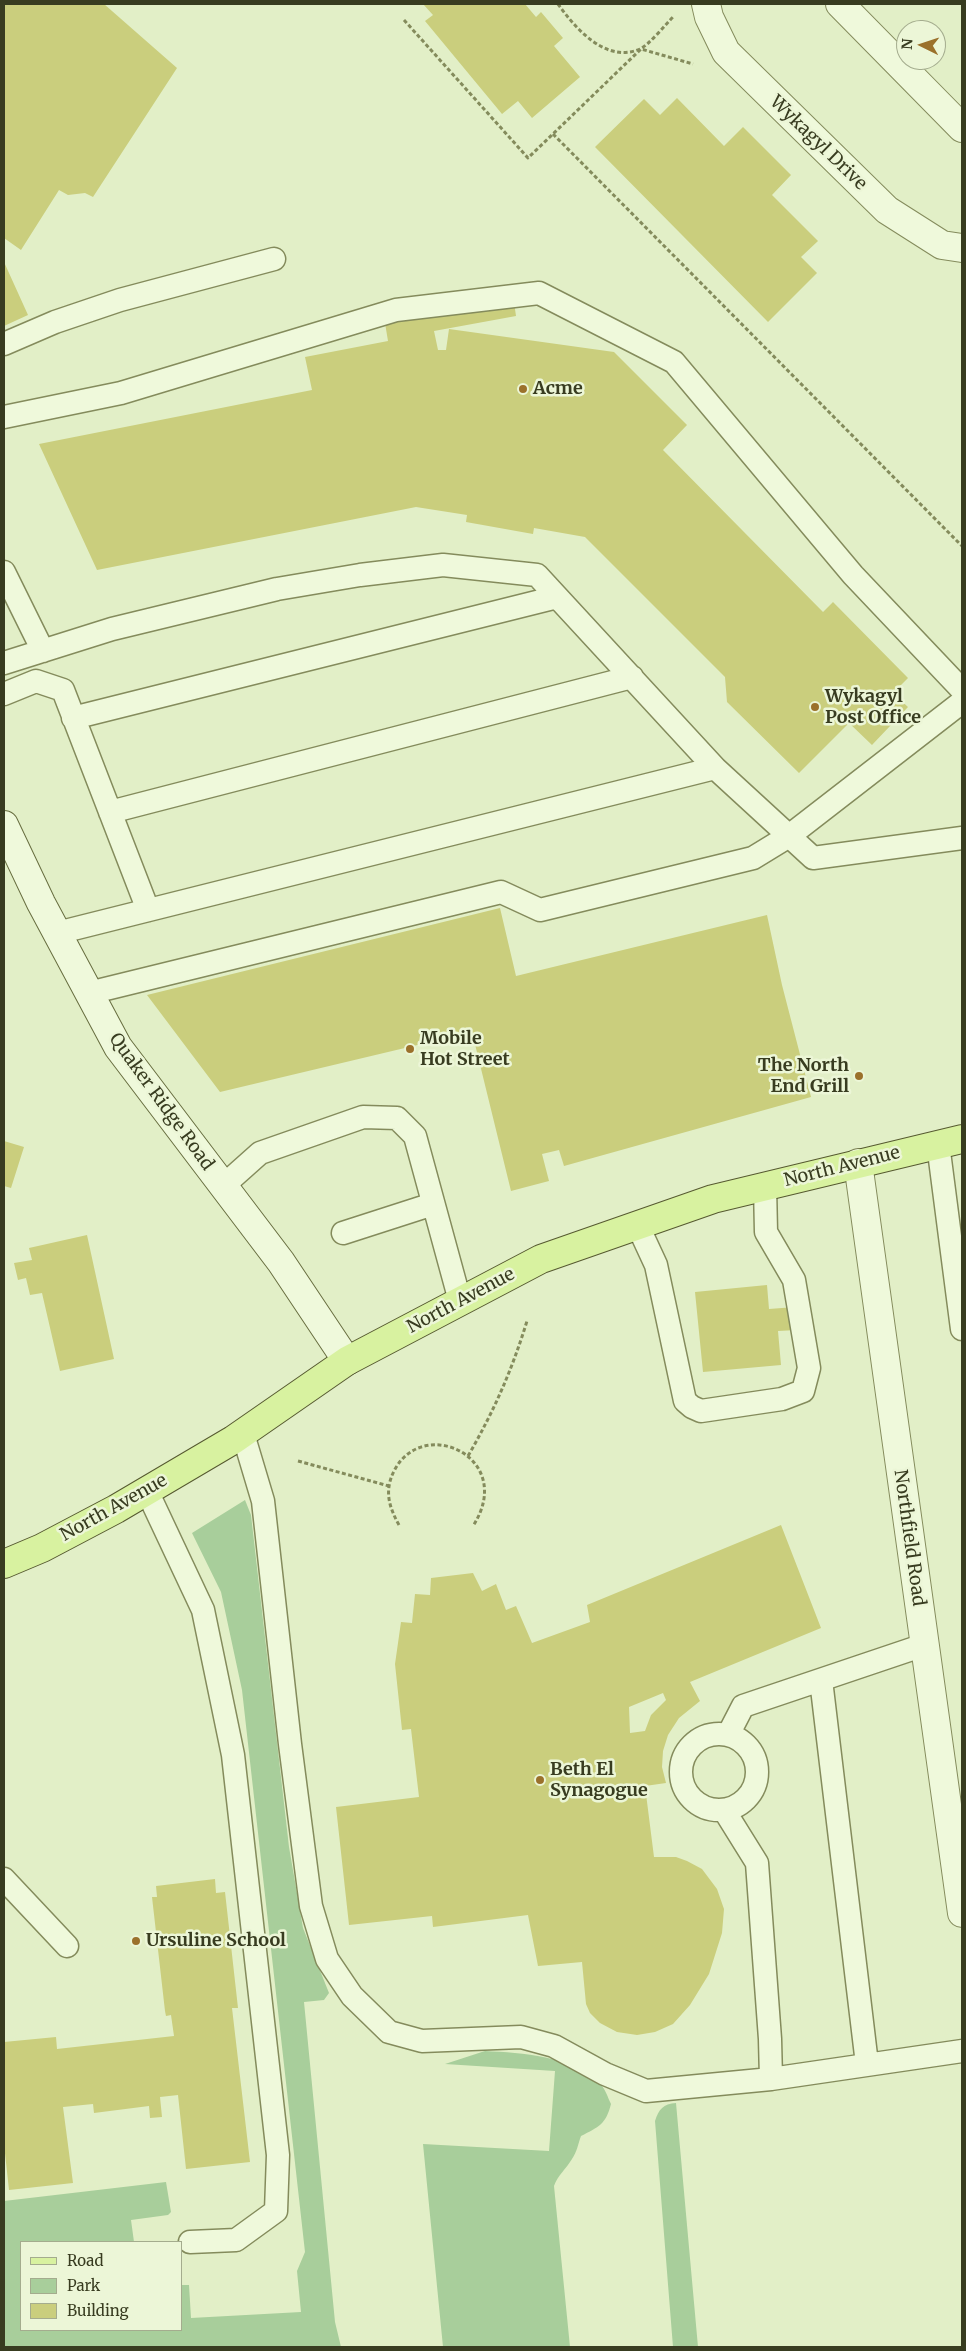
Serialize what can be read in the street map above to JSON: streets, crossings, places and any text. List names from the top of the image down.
{
  "streets": {
    "main road": ["North Avenue"],
    "street": ["Wykagyl Drive", "Quaker Ridge Road", "Northfield Road"]
  },
  "crossings": [
    ["Quaker Ridge Road", "North Avenue"],
    ["North Avenue", "Northfield Road"]
  ],
  "places": [
    "Acme",
    "Wykagyl Post Office",
    "Mobile Hot Street",
    "The North End Grill",
    "Beth El Synagogue",
    "Ursuline School"
  ],
  "legend": ["Road", "Park", "Building"],
  "north": "left"
}
